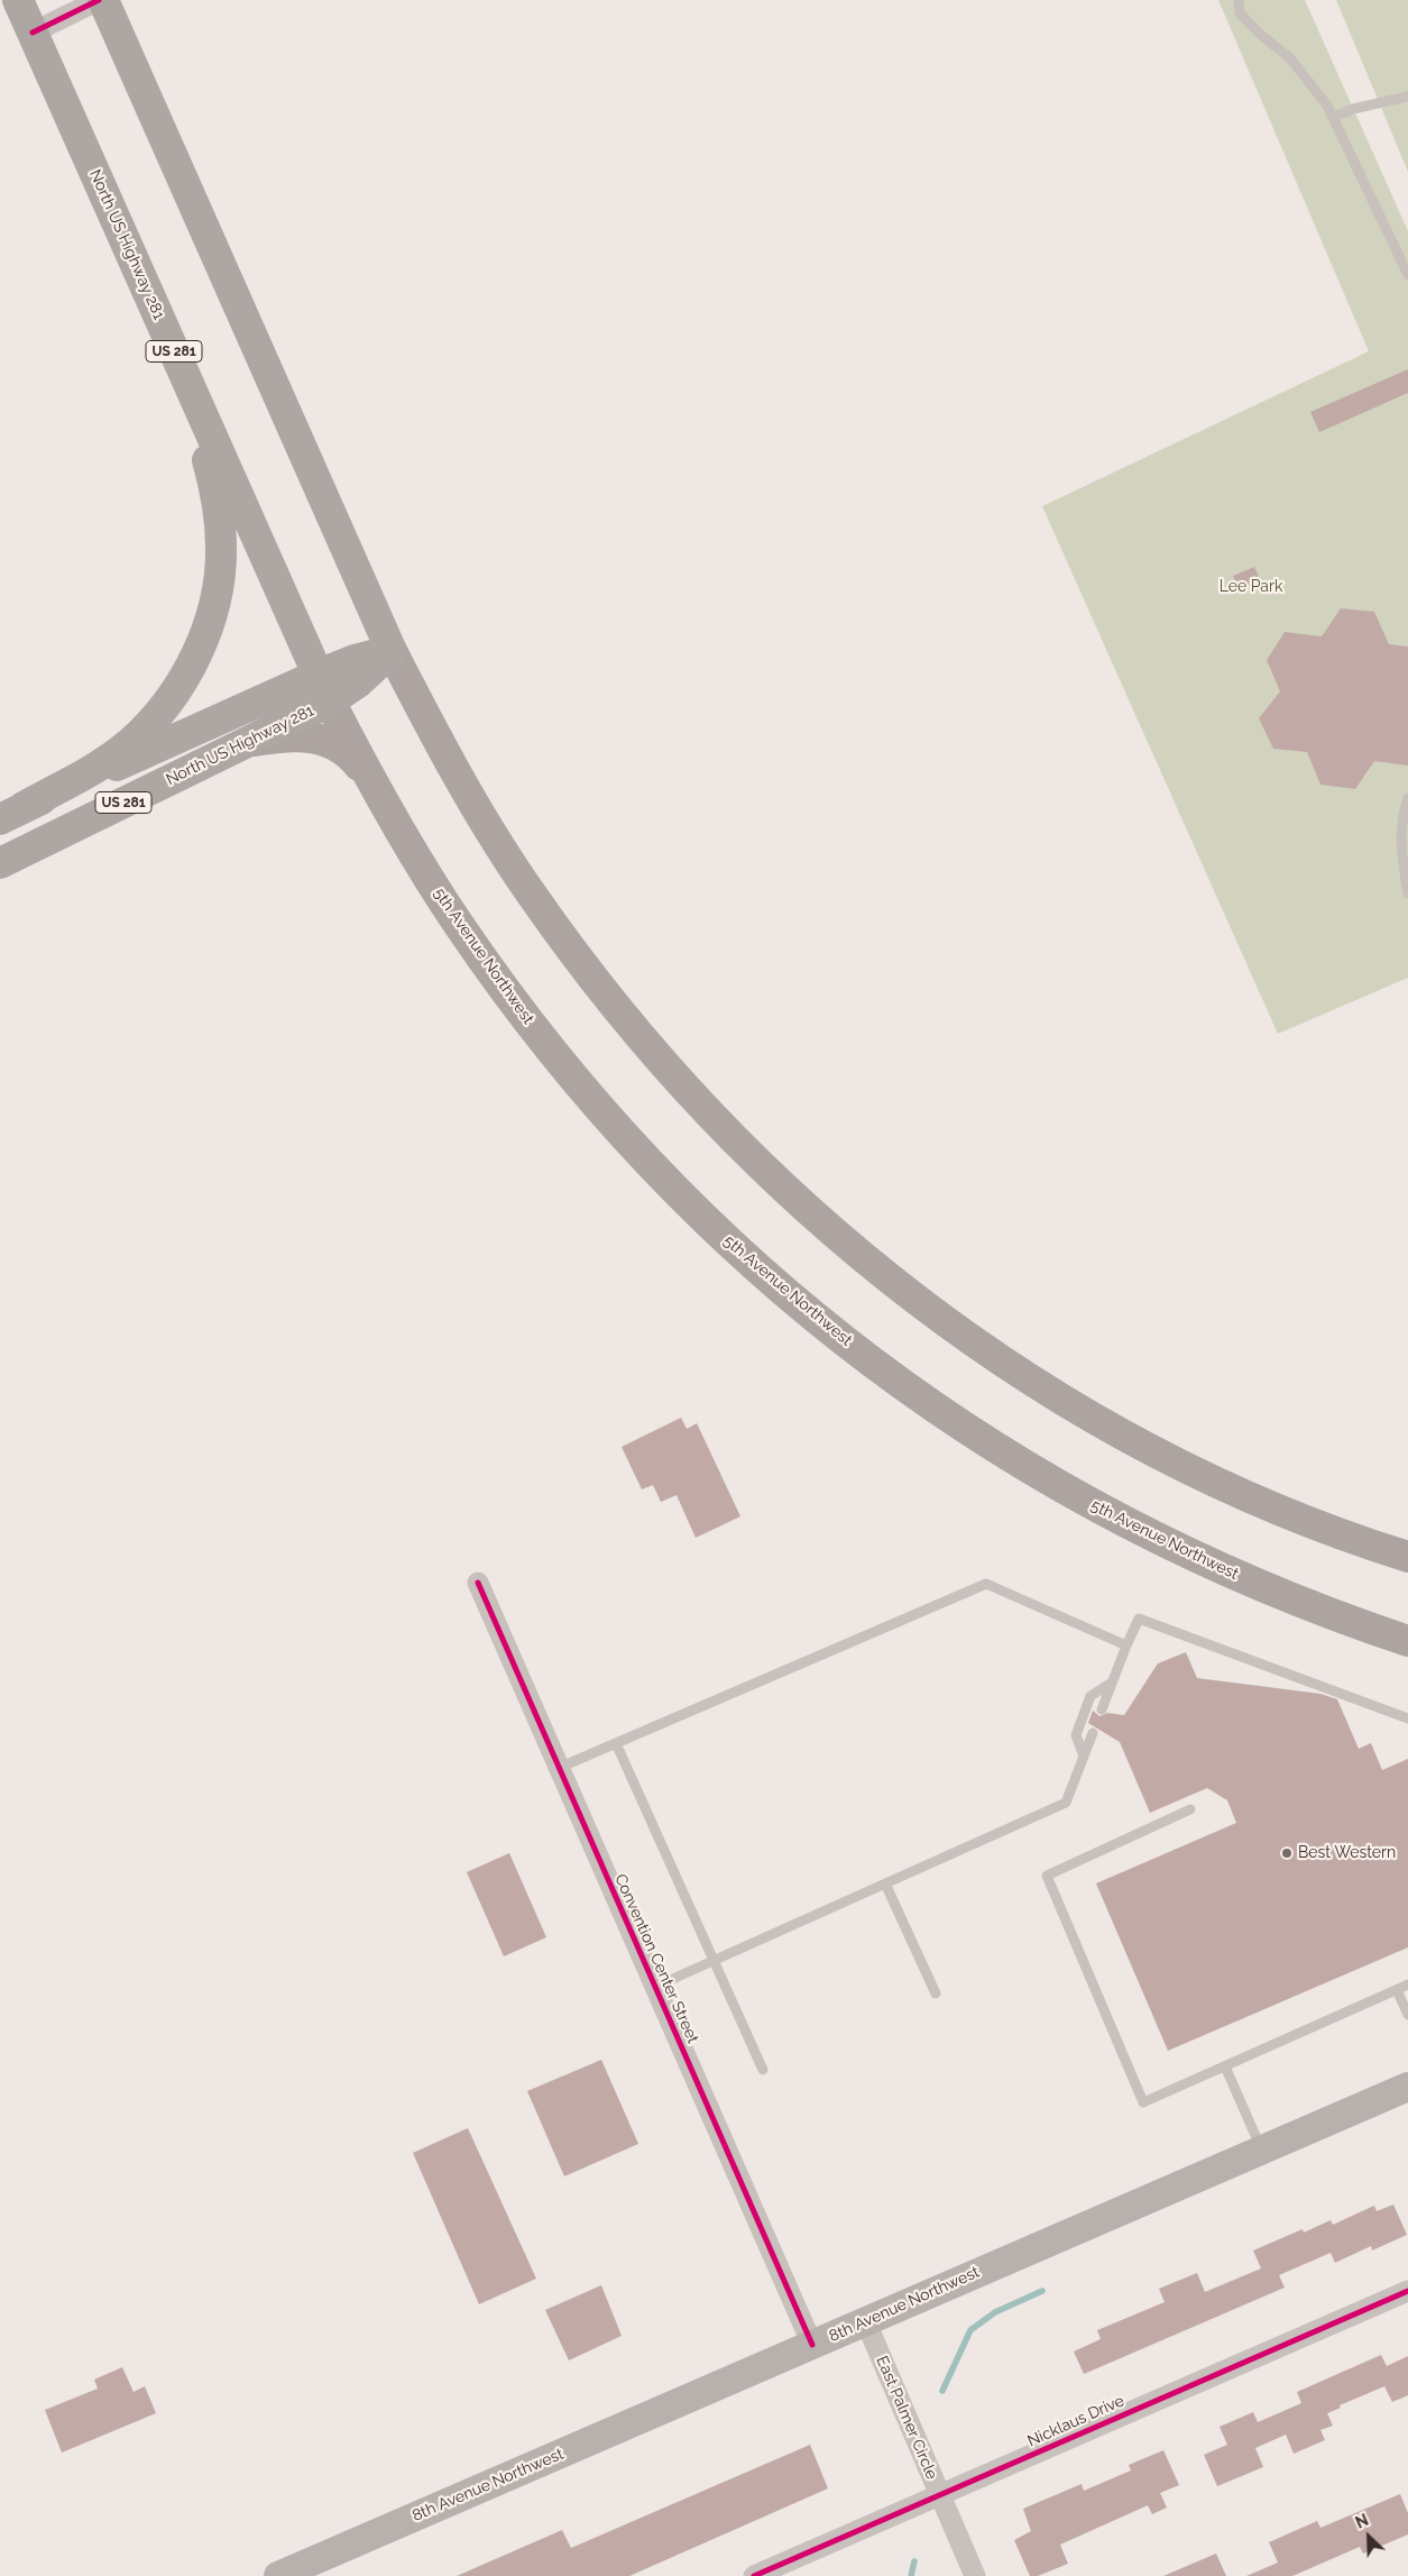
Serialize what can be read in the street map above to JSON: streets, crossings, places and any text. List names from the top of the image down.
{
  "streets": {
    "highway": ["North US Highway 281", "US 281"],
    "main road": ["5th Avenue Northwest", "8th Avenue Northwest"],
    "street": ["Convention Center Street", "East Palmer Circle", "Nicklaus Drive"]
  },
  "crossings": [
    ["North US Highway 281", "US 281"],
    ["North US Highway 281", "5th Avenue Northwest"],
    ["US 281", "5th Avenue Northwest"],
    ["Convention Center Street", "8th Avenue Northwest"],
    ["8th Avenue Northwest", "East Palmer Circle"],
    ["East Palmer Circle", "Nicklaus Drive"]
  ],
  "parks": ["Lee Park"],
  "places": ["Best Western"],
  "north": "top left"
}
